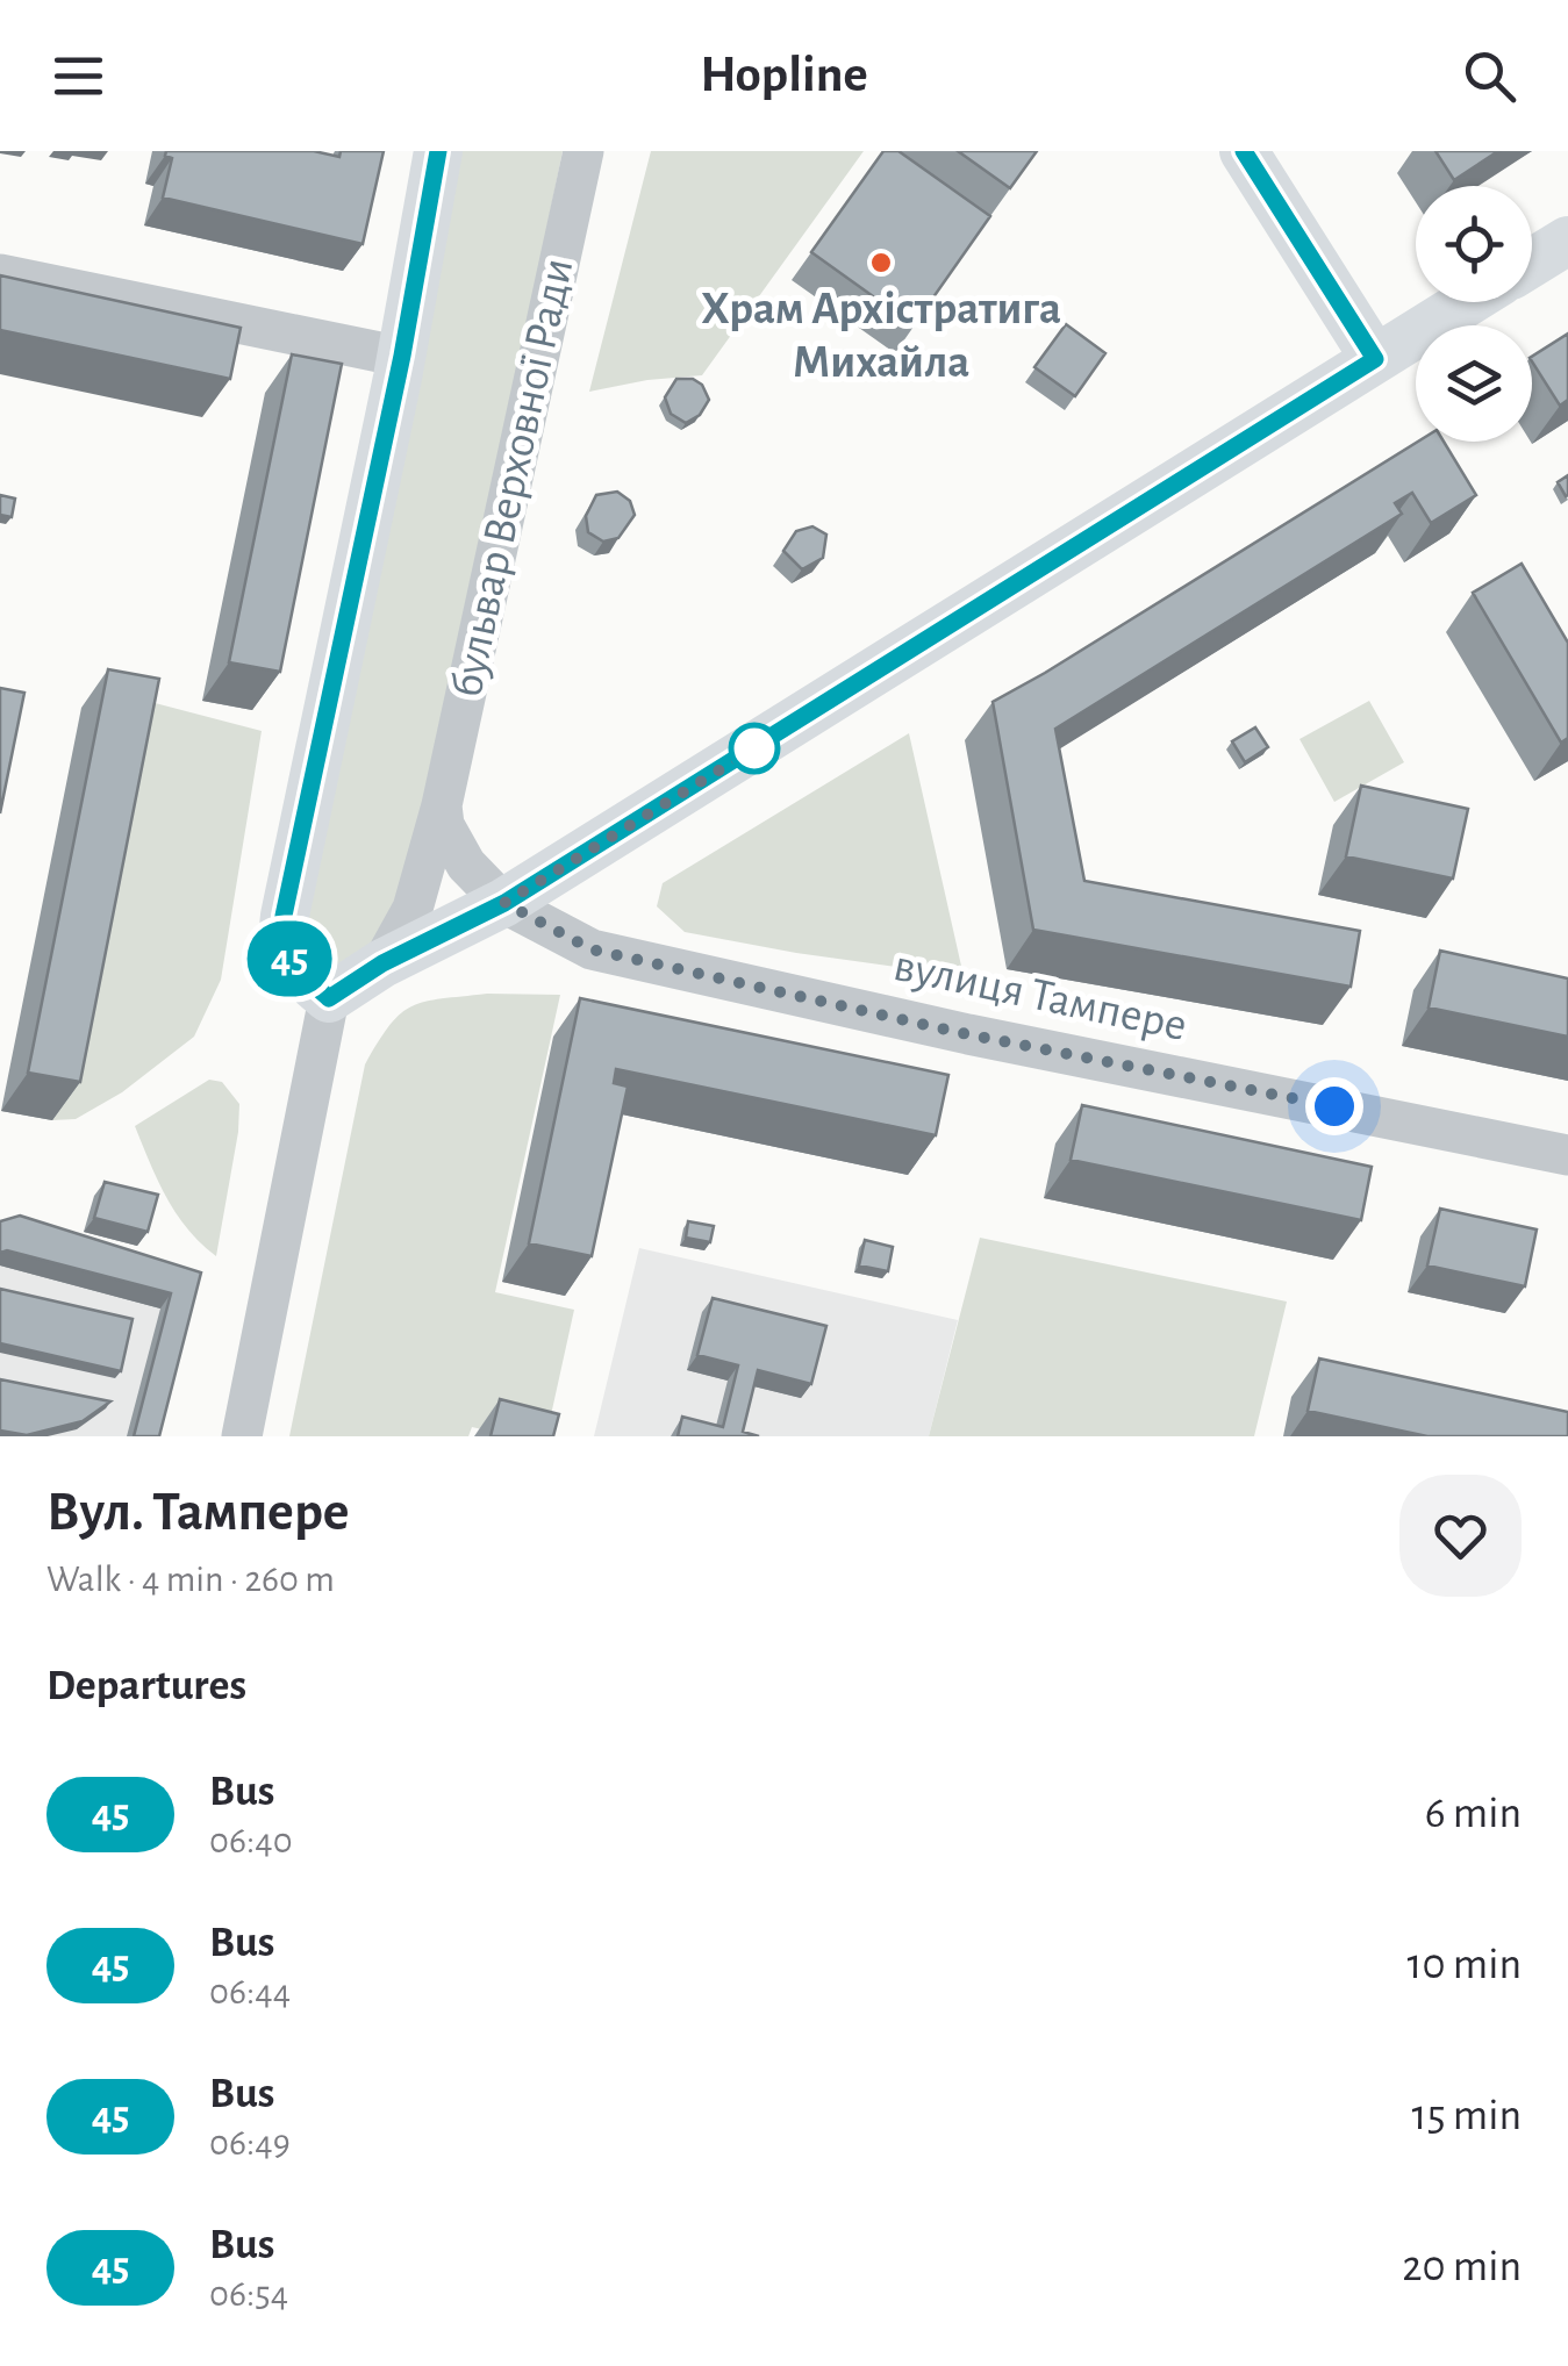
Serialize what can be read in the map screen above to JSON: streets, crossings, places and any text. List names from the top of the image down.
{
  "streets": {
    "main road": ["бульвар Верховної Ради"],
    "street": ["вулиця Тампере"]
  },
  "places": ["Храм Архістратига Михайла"],
  "lines": ["bus line 45"],
  "page": {
    "header": "Hopline",
    "on_map": "45",
    "heading": [
      ["Вул. Тампере", "Walk · 4 min · 260 m"],
      "Departures"
    ],
    "list": [
      {
        "mark": "45",
        "name": "Bus",
        "note": "06:40",
        "value": "6 min"
      },
      {
        "mark": "45",
        "name": "Bus",
        "note": "06:44",
        "value": "10 min"
      },
      {
        "mark": "45",
        "name": "Bus",
        "note": "06:49",
        "value": "15 min"
      },
      {
        "mark": "45",
        "name": "Bus",
        "note": "06:54",
        "value": "20 min"
      }
    ]
  }
}
